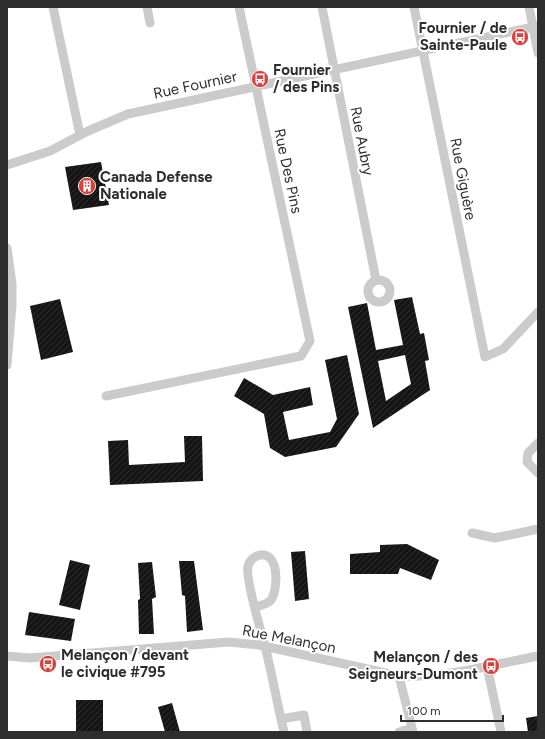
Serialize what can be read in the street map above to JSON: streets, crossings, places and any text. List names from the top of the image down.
{
  "streets": {
    "street": [
      "Rue Fournier",
      "Rue Aubry",
      "Rue Des Pins",
      "Rue Giguère",
      "Rue Melançon"
    ]
  },
  "crossings": [
    ["Rue Fournier", "Rue Aubry"],
    ["Rue Fournier", "Rue Des Pins"],
    ["Rue Fournier", "Rue Giguère"]
  ],
  "places": {
    "bus stop": [
      "Fournier / de Sainte-Paule",
      "Fournier / des Pins",
      "Melançon / devant le civique #795",
      "Melançon / des Seigneurs-Dumont"
    ],
    "building": ["Canada Defense Nationale"]
  },
  "scale_bar": "100 m"
}
